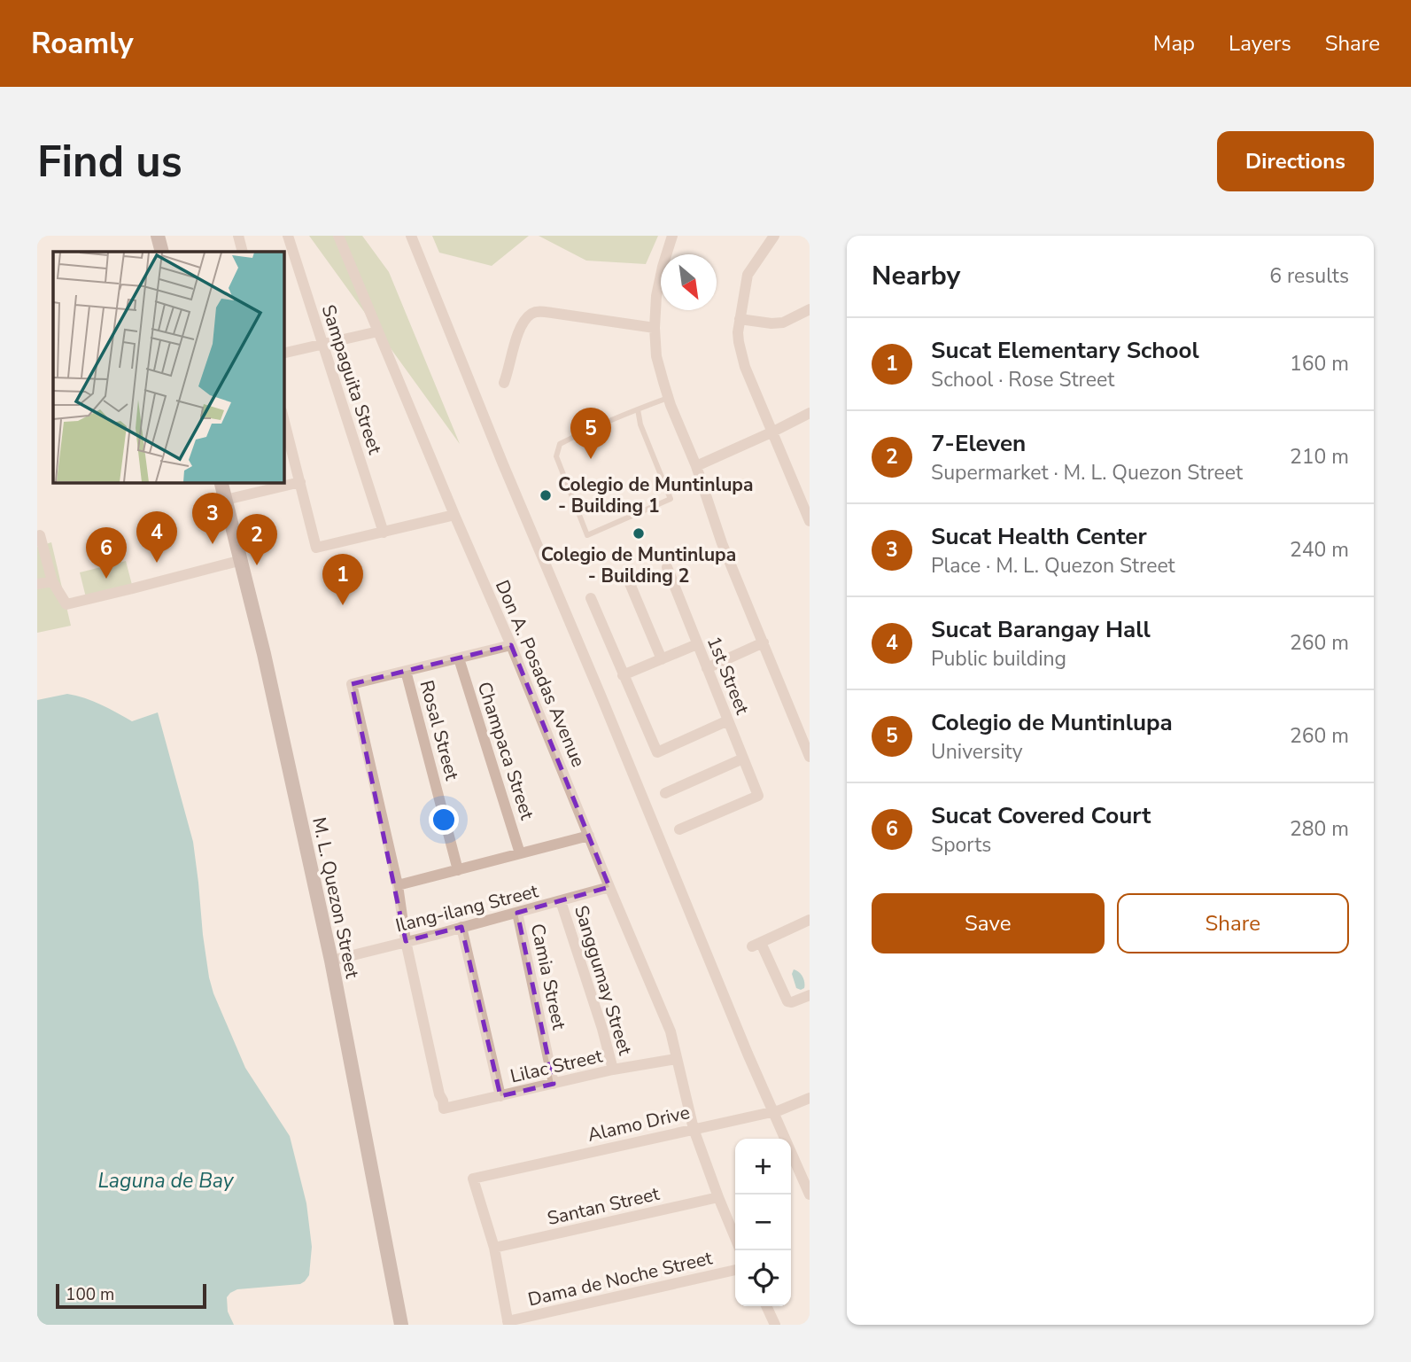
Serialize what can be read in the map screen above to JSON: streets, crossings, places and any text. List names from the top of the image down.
{
  "streets": {
    "main road": ["M. L. Quezon Street"],
    "street": [
      "Sampaguita Street",
      "Don A. Posadas Avenue",
      "1st Street",
      "Rosal Street",
      "Champaca Street",
      "Ilang-ilang Street",
      "Camia Street",
      "Sanggumay Street",
      "Lilac Street",
      "Alamo Drive",
      "Santan Street",
      "Dama de Noche Street"
    ]
  },
  "crossings": [
    ["Don A. Posadas Avenue", "Ilang-ilang Street"],
    ["Don A. Posadas Avenue", "Lilac Street"],
    ["Don A. Posadas Avenue", "Alamo Drive"],
    ["M. L. Quezon Street", "Ilang-ilang Street"],
    ["Ilang-ilang Street", "Camia Street"],
    ["Ilang-ilang Street", "Sanggumay Street"],
    ["Ilang-ilang Street", "Lilac Street"],
    ["Camia Street", "Lilac Street"],
    ["Sanggumay Street", "Lilac Street"],
    ["Alamo Drive", "Santan Street"]
  ],
  "water": ["Laguna de Bay"],
  "places": ["Colegio de Muntinlupa - Building 1", "Colegio de Muntinlupa - Building 2"],
  "scale_bar": "100 m",
  "north": "bottom right",
  "page": {
    "header": "Roamly",
    "nav": ["Map", "Layers", "Share"],
    "buttons": [
      "Directions",
      ["Save", "Share"]
    ],
    "title": "Find us",
    "heading": ["Nearby", "6 results"],
    "list": [
      {
        "mark": "1",
        "name": "Sucat Elementary School",
        "note": "School · Rose Street",
        "value": "160 m"
      },
      {
        "mark": "2",
        "name": "7-Eleven",
        "note": "Supermarket · M. L. Quezon Street",
        "value": "210 m"
      },
      {
        "mark": "3",
        "name": "Sucat Health Center",
        "note": "Place · M. L. Quezon Street",
        "value": "240 m"
      },
      {
        "mark": "4",
        "name": "Sucat Barangay Hall",
        "note": "Public building",
        "value": "260 m"
      },
      {
        "mark": "5",
        "name": "Colegio de Muntinlupa",
        "note": "University",
        "value": "260 m"
      },
      {
        "mark": "6",
        "name": "Sucat Covered Court",
        "note": "Sports",
        "value": "280 m"
      }
    ],
    "pins": [
      "5",
      "3",
      "4",
      "2",
      "6",
      "1"
    ],
    "map_buttons": ["+", "−"],
    "scale": "100 m"
  }
}
